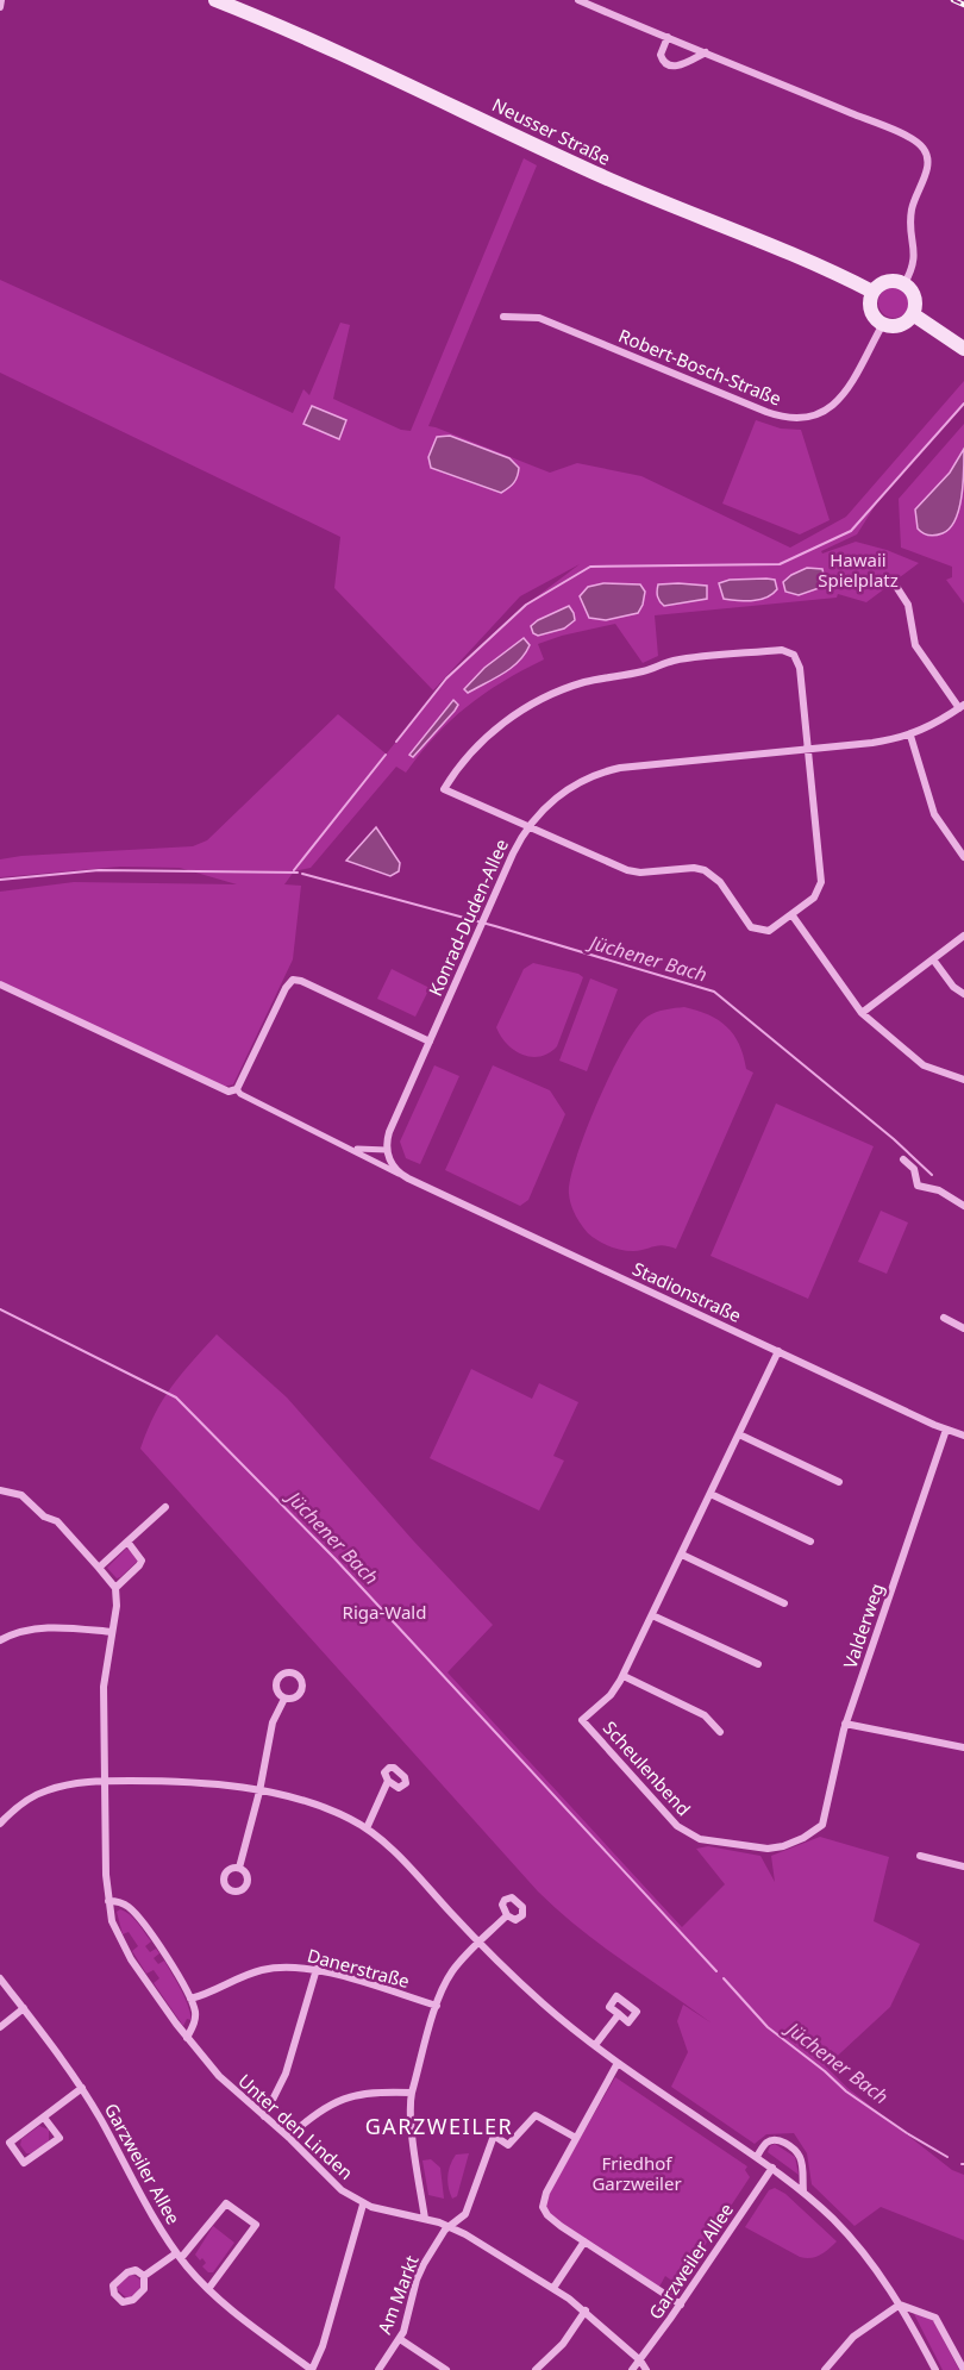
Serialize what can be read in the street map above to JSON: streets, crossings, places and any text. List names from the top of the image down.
{
  "streets": {
    "main road": ["Neusser Straße"],
    "street": [
      "Robert-Bosch-Straße",
      "Konrad-Duden-Allee",
      "Stadionstraße",
      "Valderweg",
      "Scheulenbend",
      "Danerstraße",
      "Unter den Linden",
      "Garzweiler Allee",
      "Am Markt"
    ]
  },
  "crossings": [
    ["Neusser Straße", "Robert-Bosch-Straße"],
    ["Stadionstraße", "Valderweg"],
    ["Valderweg", "Scheulenbend"],
    ["Unter den Linden", "Garzweiler Allee"],
    ["Unter den Linden", "Am Markt"]
  ],
  "districts": ["GARZWEILER"],
  "water": ["Jüchener Bach"],
  "parks": ["Hawaii Spielplatz", "Riga-Wald", "Friedhof Garzweiler"]
}
